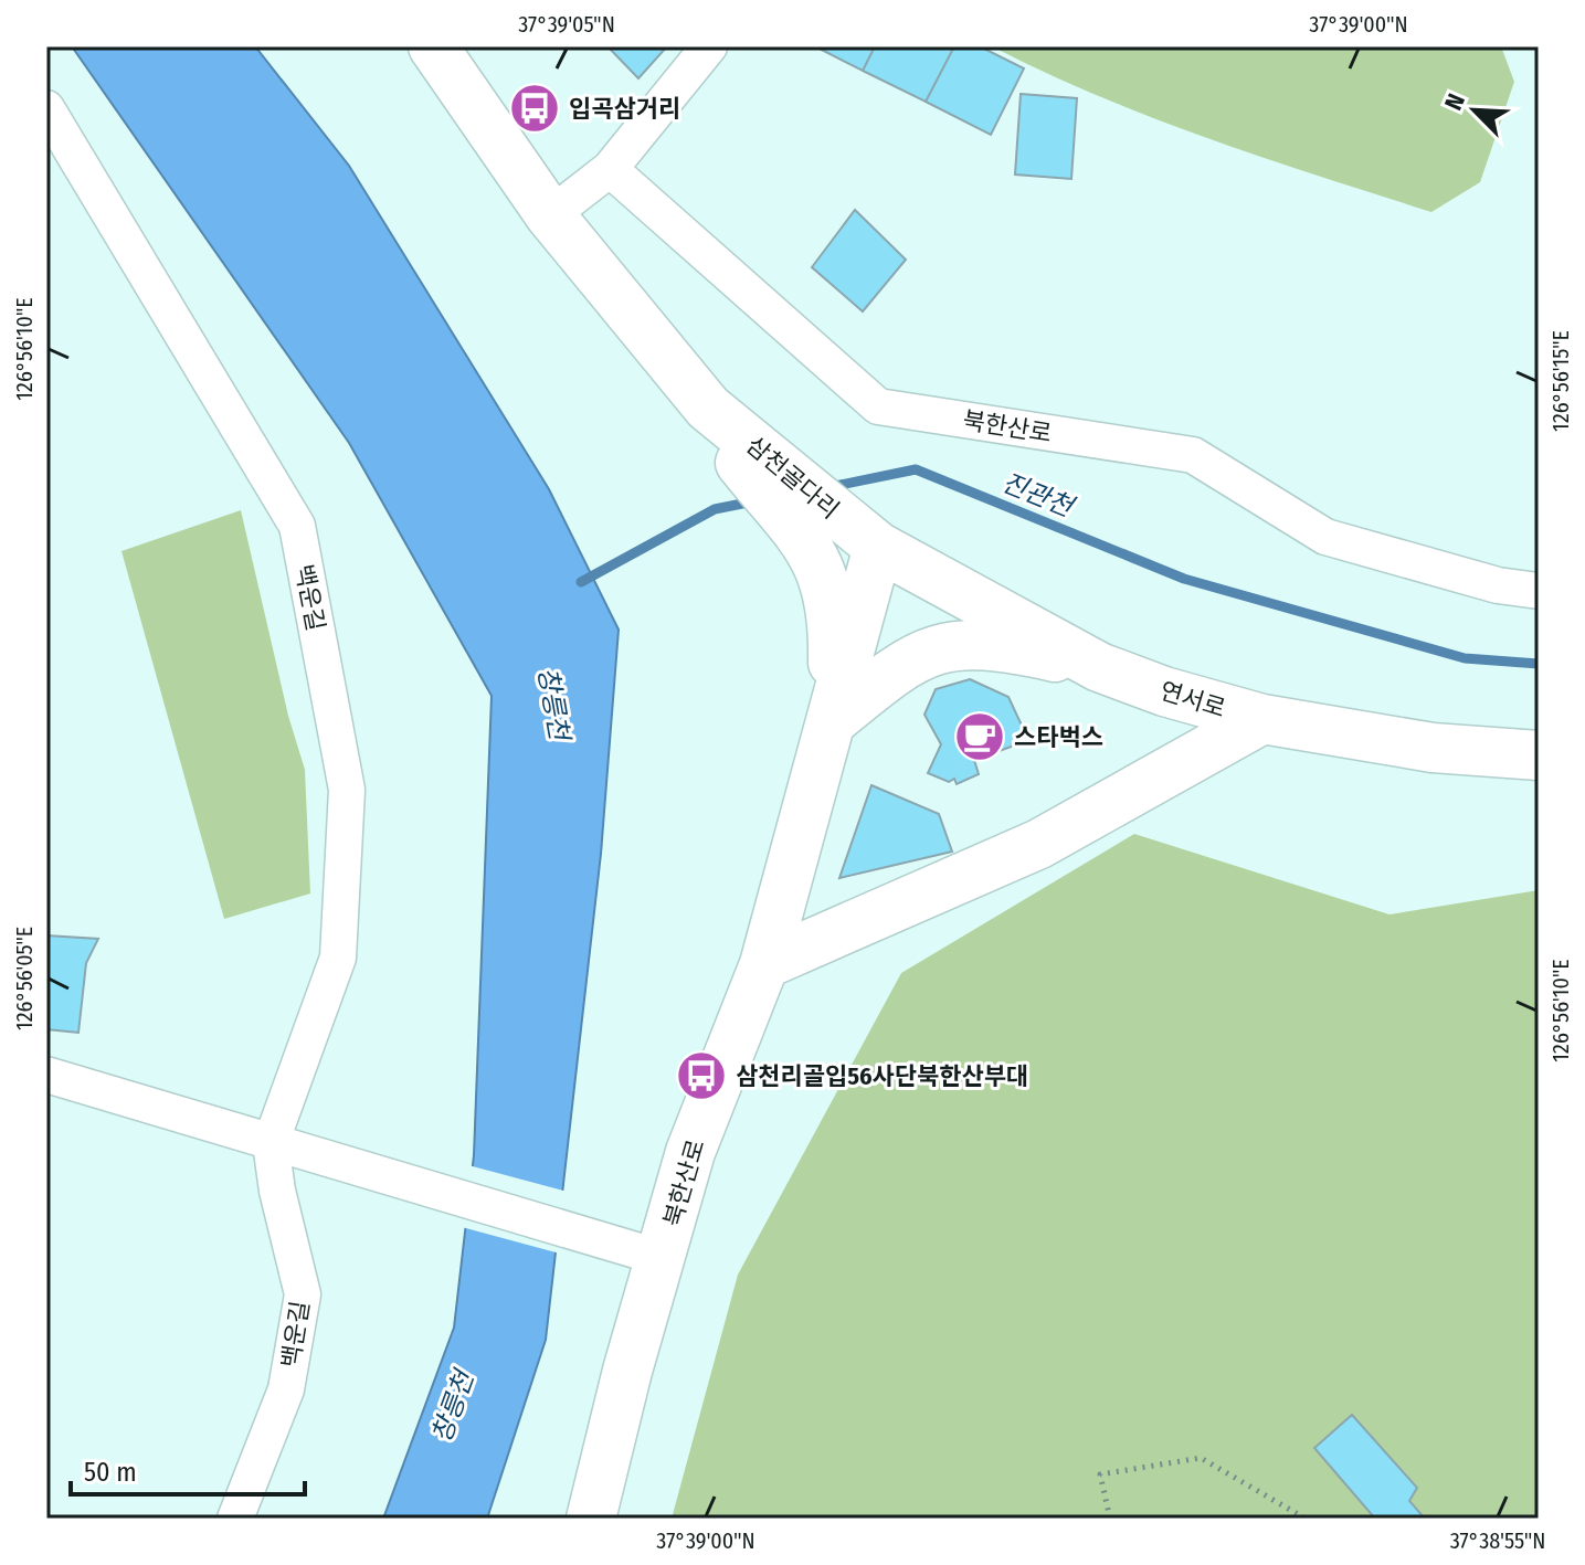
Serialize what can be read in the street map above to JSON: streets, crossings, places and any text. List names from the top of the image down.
{
  "streets": {
    "main road": ["북한산로", "삼천골다리", "연서로"],
    "street": ["백운길"]
  },
  "crossings": [
    ["북한산로", "삼천골다리"],
    ["북한산로", "연서로"],
    ["삼천골다리", "연서로"]
  ],
  "water": ["진관천", "창릉천"],
  "places": {
    "bus stop": ["입곡삼거리", "삼천리골입56사단북한산부대"],
    "cafe": ["스타벅스"]
  },
  "scale_bar": "50 m",
  "north": "top left",
  "coordinates": [
    "37°39'05\"N",
    "37°39'00\"N",
    "126°56'10\"E",
    "126°56'15\"E",
    "126°56'05\"E",
    "37°38'55\"N"
  ]
}
